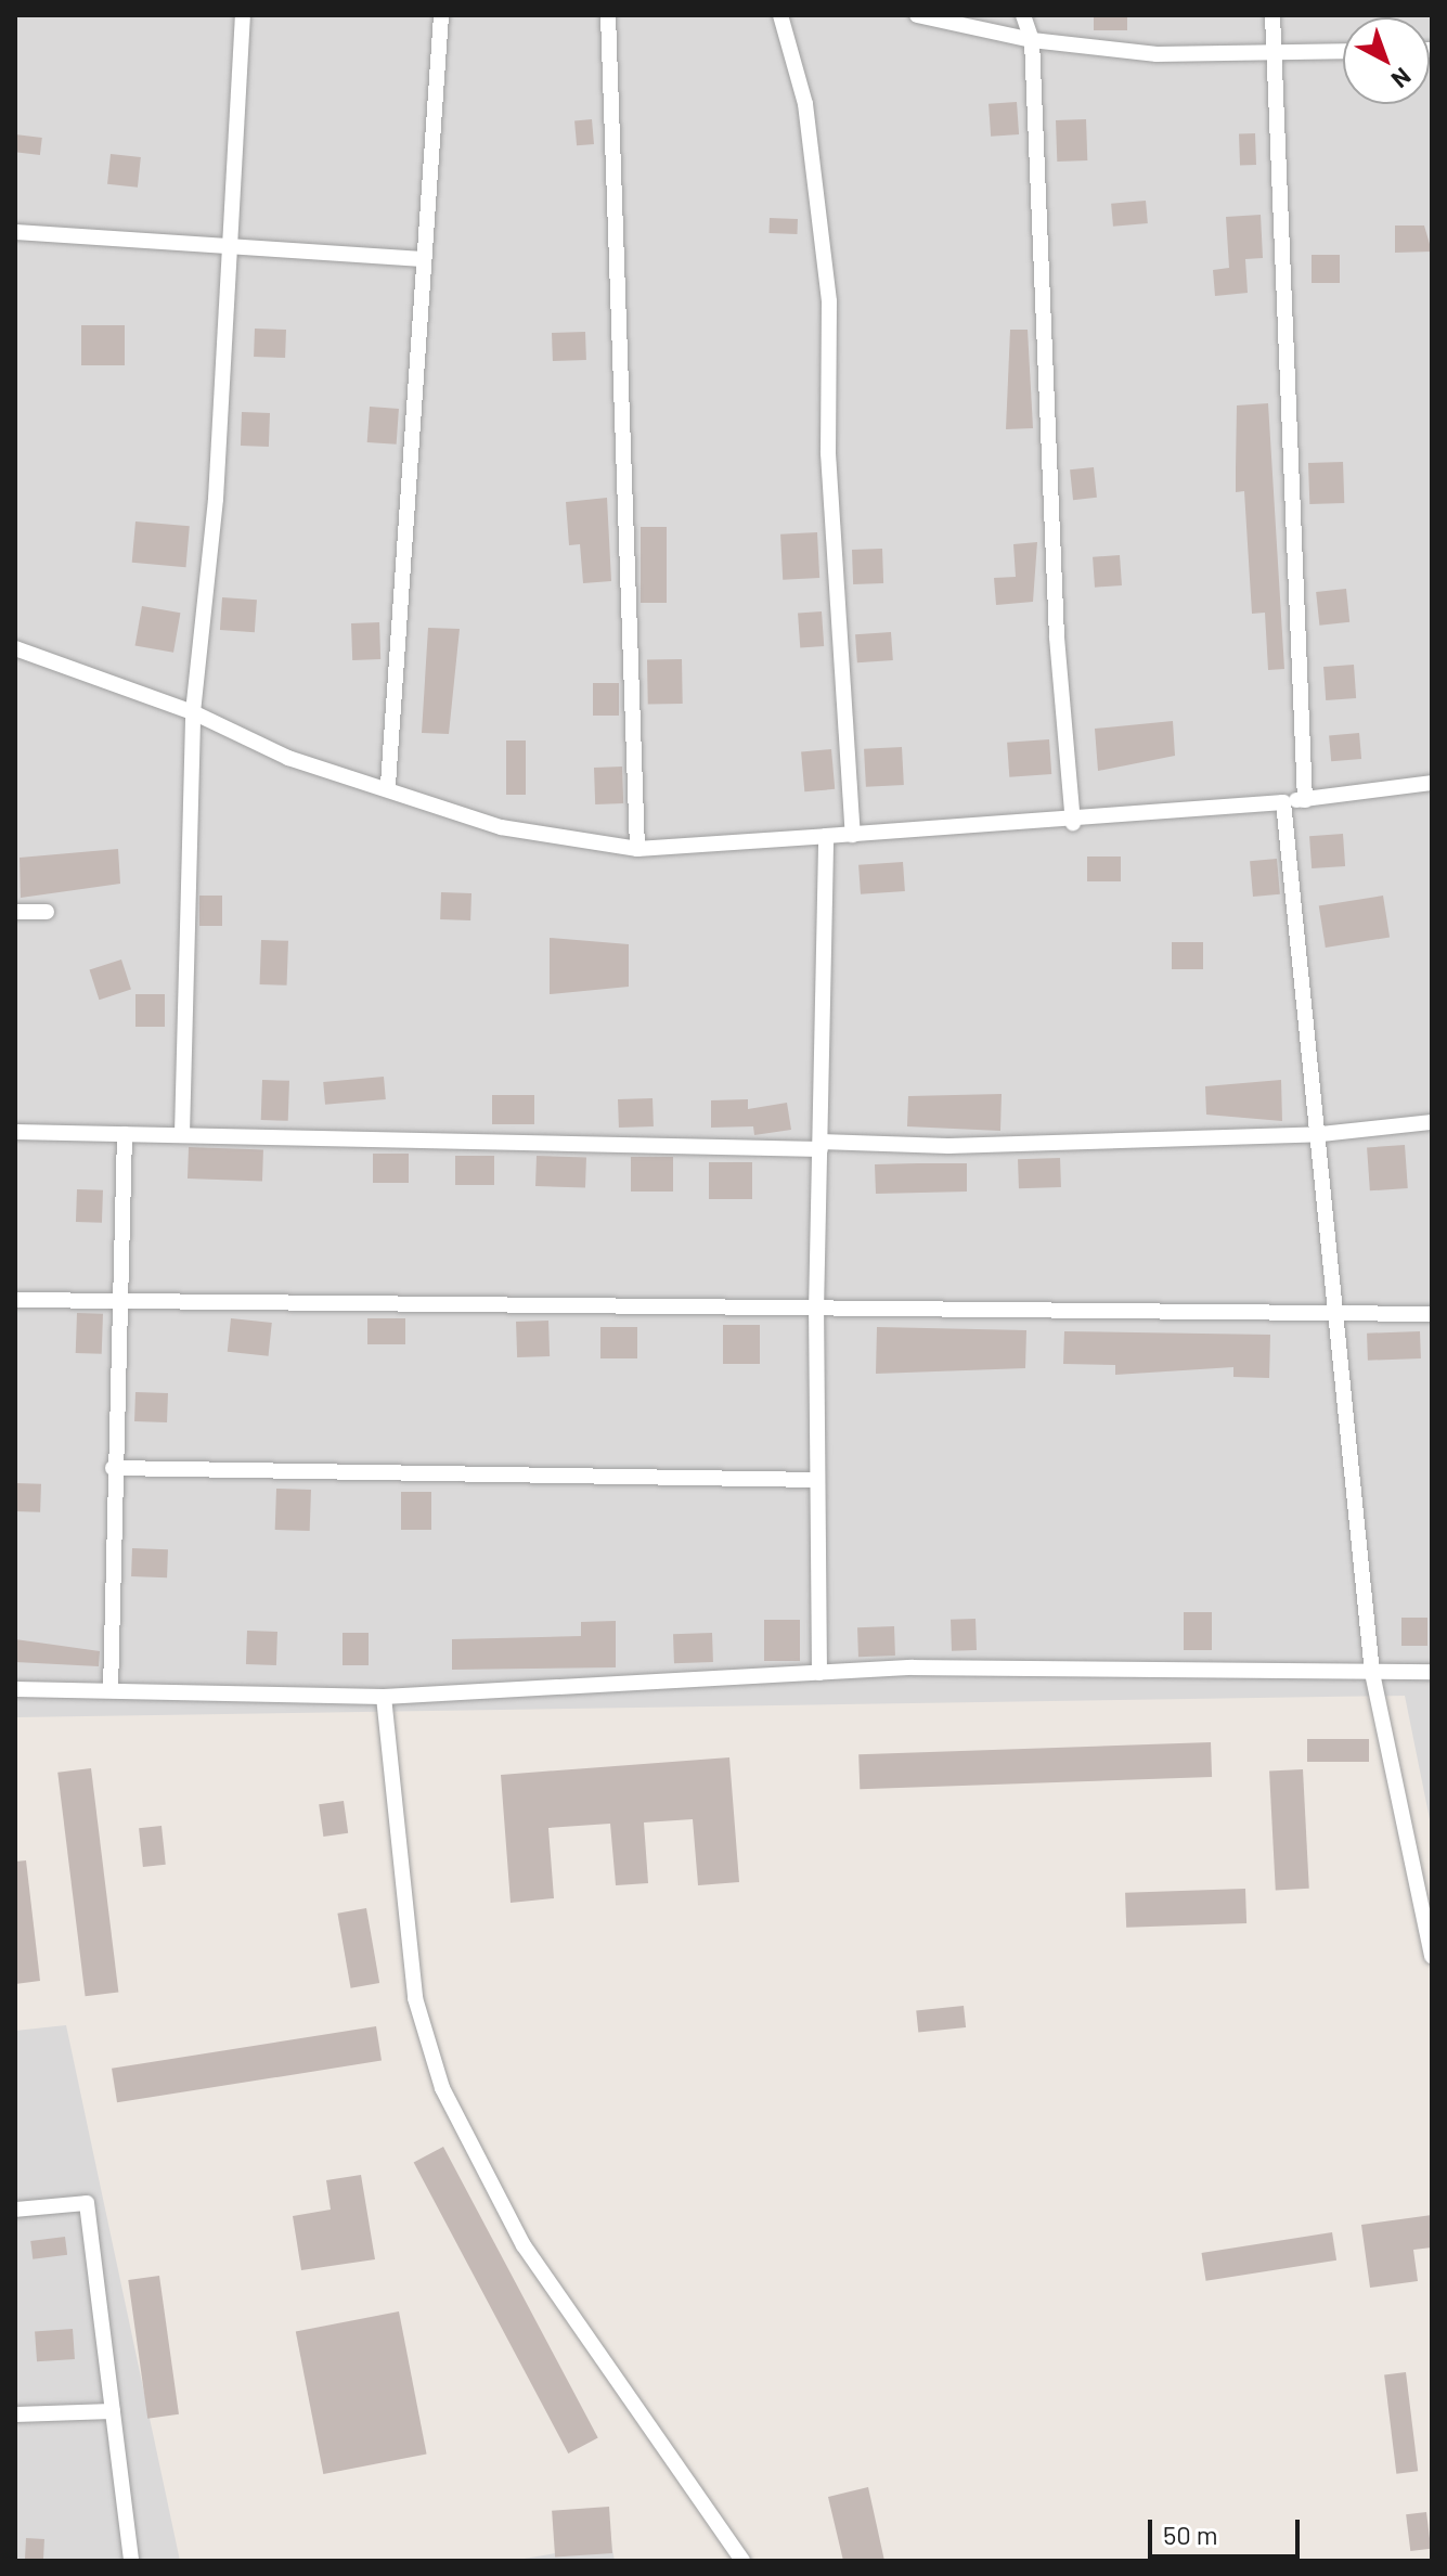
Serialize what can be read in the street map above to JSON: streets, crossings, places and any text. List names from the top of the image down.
{
  "scale_bar": "50 m",
  "north": "bottom right"
}
